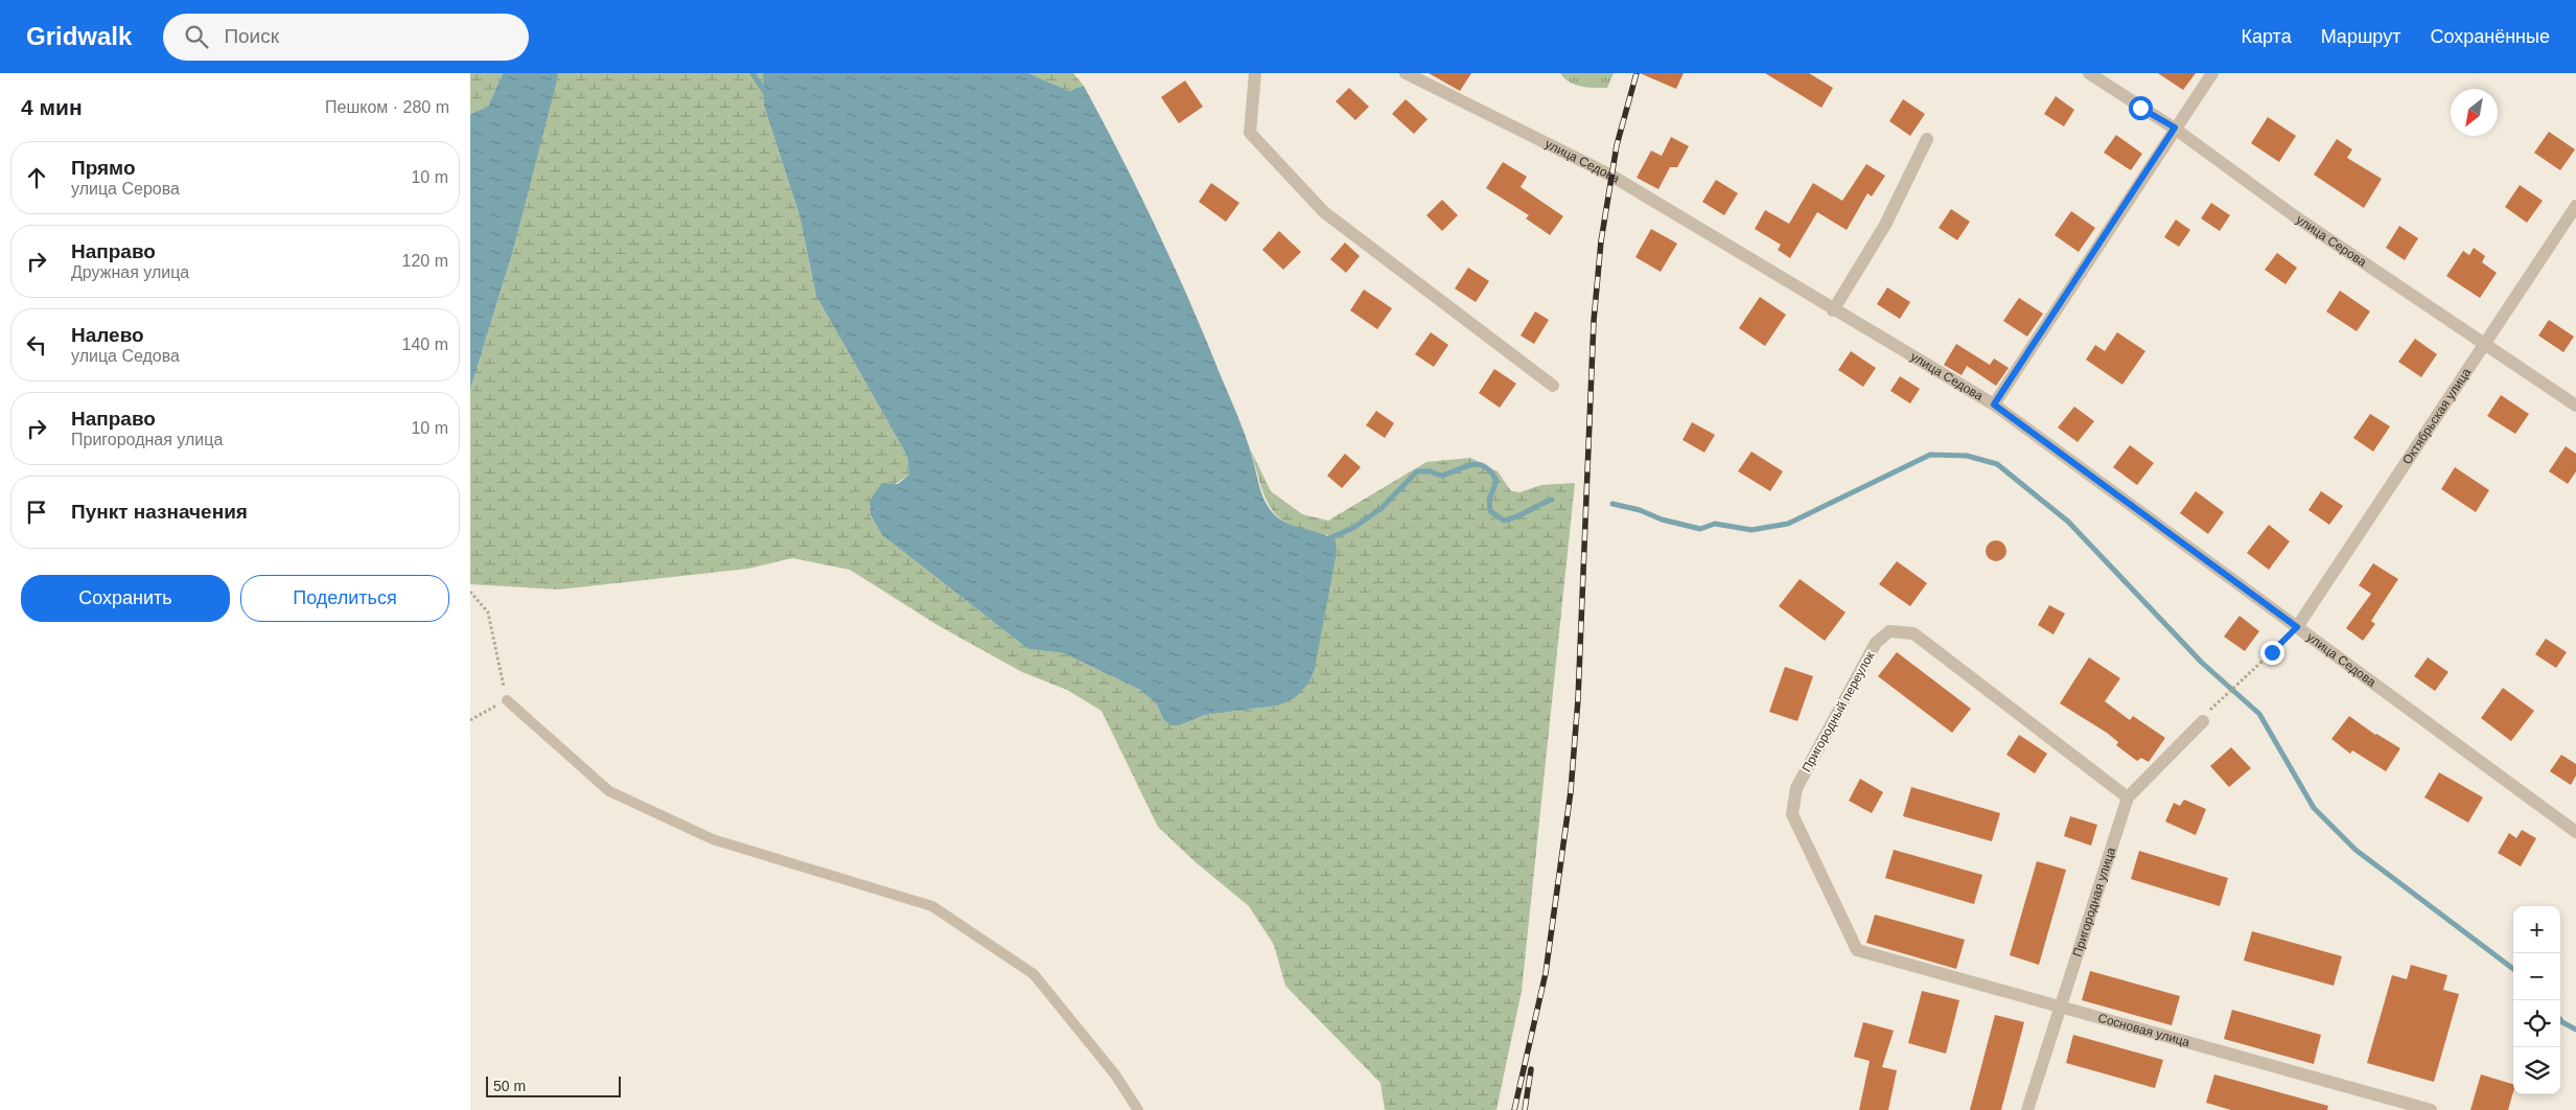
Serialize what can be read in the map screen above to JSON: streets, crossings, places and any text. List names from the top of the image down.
{
  "streets": {
    "street": [
      "улица Седова",
      "улица Серова",
      "Октябрьская улица",
      "Пригородный переулок",
      "Пригородная улица",
      "Сосновая улица"
    ]
  },
  "crossings": [
    ["улица Седова", "Октябрьская улица"],
    ["улица Серова", "Октябрьская улица"],
    ["Пригородный переулок", "Пригородная улица"],
    ["Пригородный переулок", "Сосновая улица"],
    ["Пригородная улица", "Сосновая улица"]
  ],
  "scale_bar": "50 m",
  "north": "bottom left",
  "page": {
    "header": "Gridwalk",
    "search": "Поиск",
    "nav": ["Карта", "Маршрут", "Сохранённые"],
    "heading": ["4 мин", "Пешком · 280 m"],
    "list": [
      ["Прямо", "улица Серова", "10 m"],
      ["Направо", "Дружная улица", "120 m"],
      ["Налево", "улица Седова", "140 m"],
      ["Направо", "Пригородная улица", "10 m"],
      "Пункт назначения"
    ],
    "buttons": ["Сохранить", "Поделиться"],
    "map_buttons": ["+", "−"],
    "scale": "50 m"
  }
}
